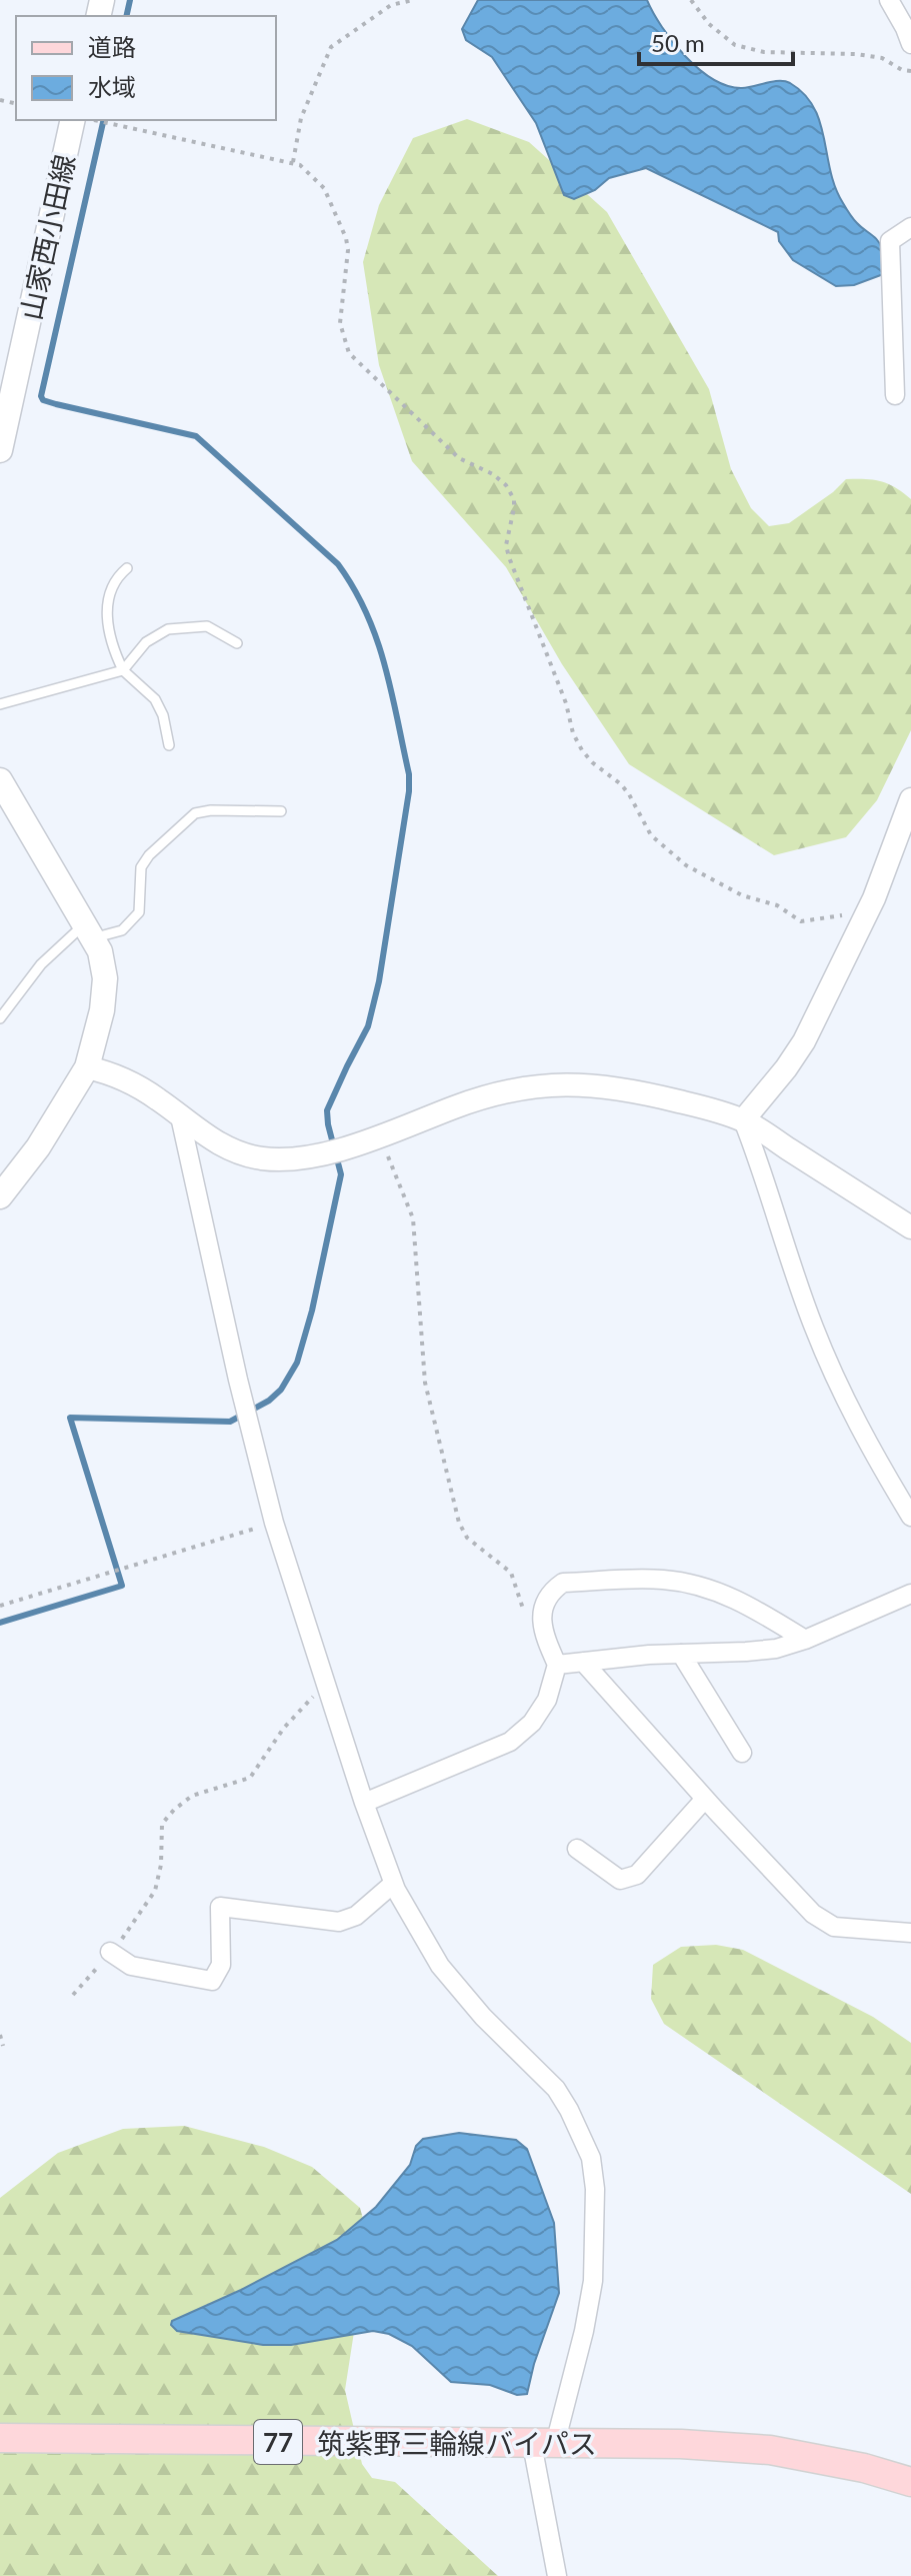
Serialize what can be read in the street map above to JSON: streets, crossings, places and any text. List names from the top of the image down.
{
  "streets": {
    "main road": ["山家西小田線", "77", "筑紫野三輪線バイパス"]
  },
  "legend": ["道路", "水域"],
  "scale_bar": "50 m"
}
